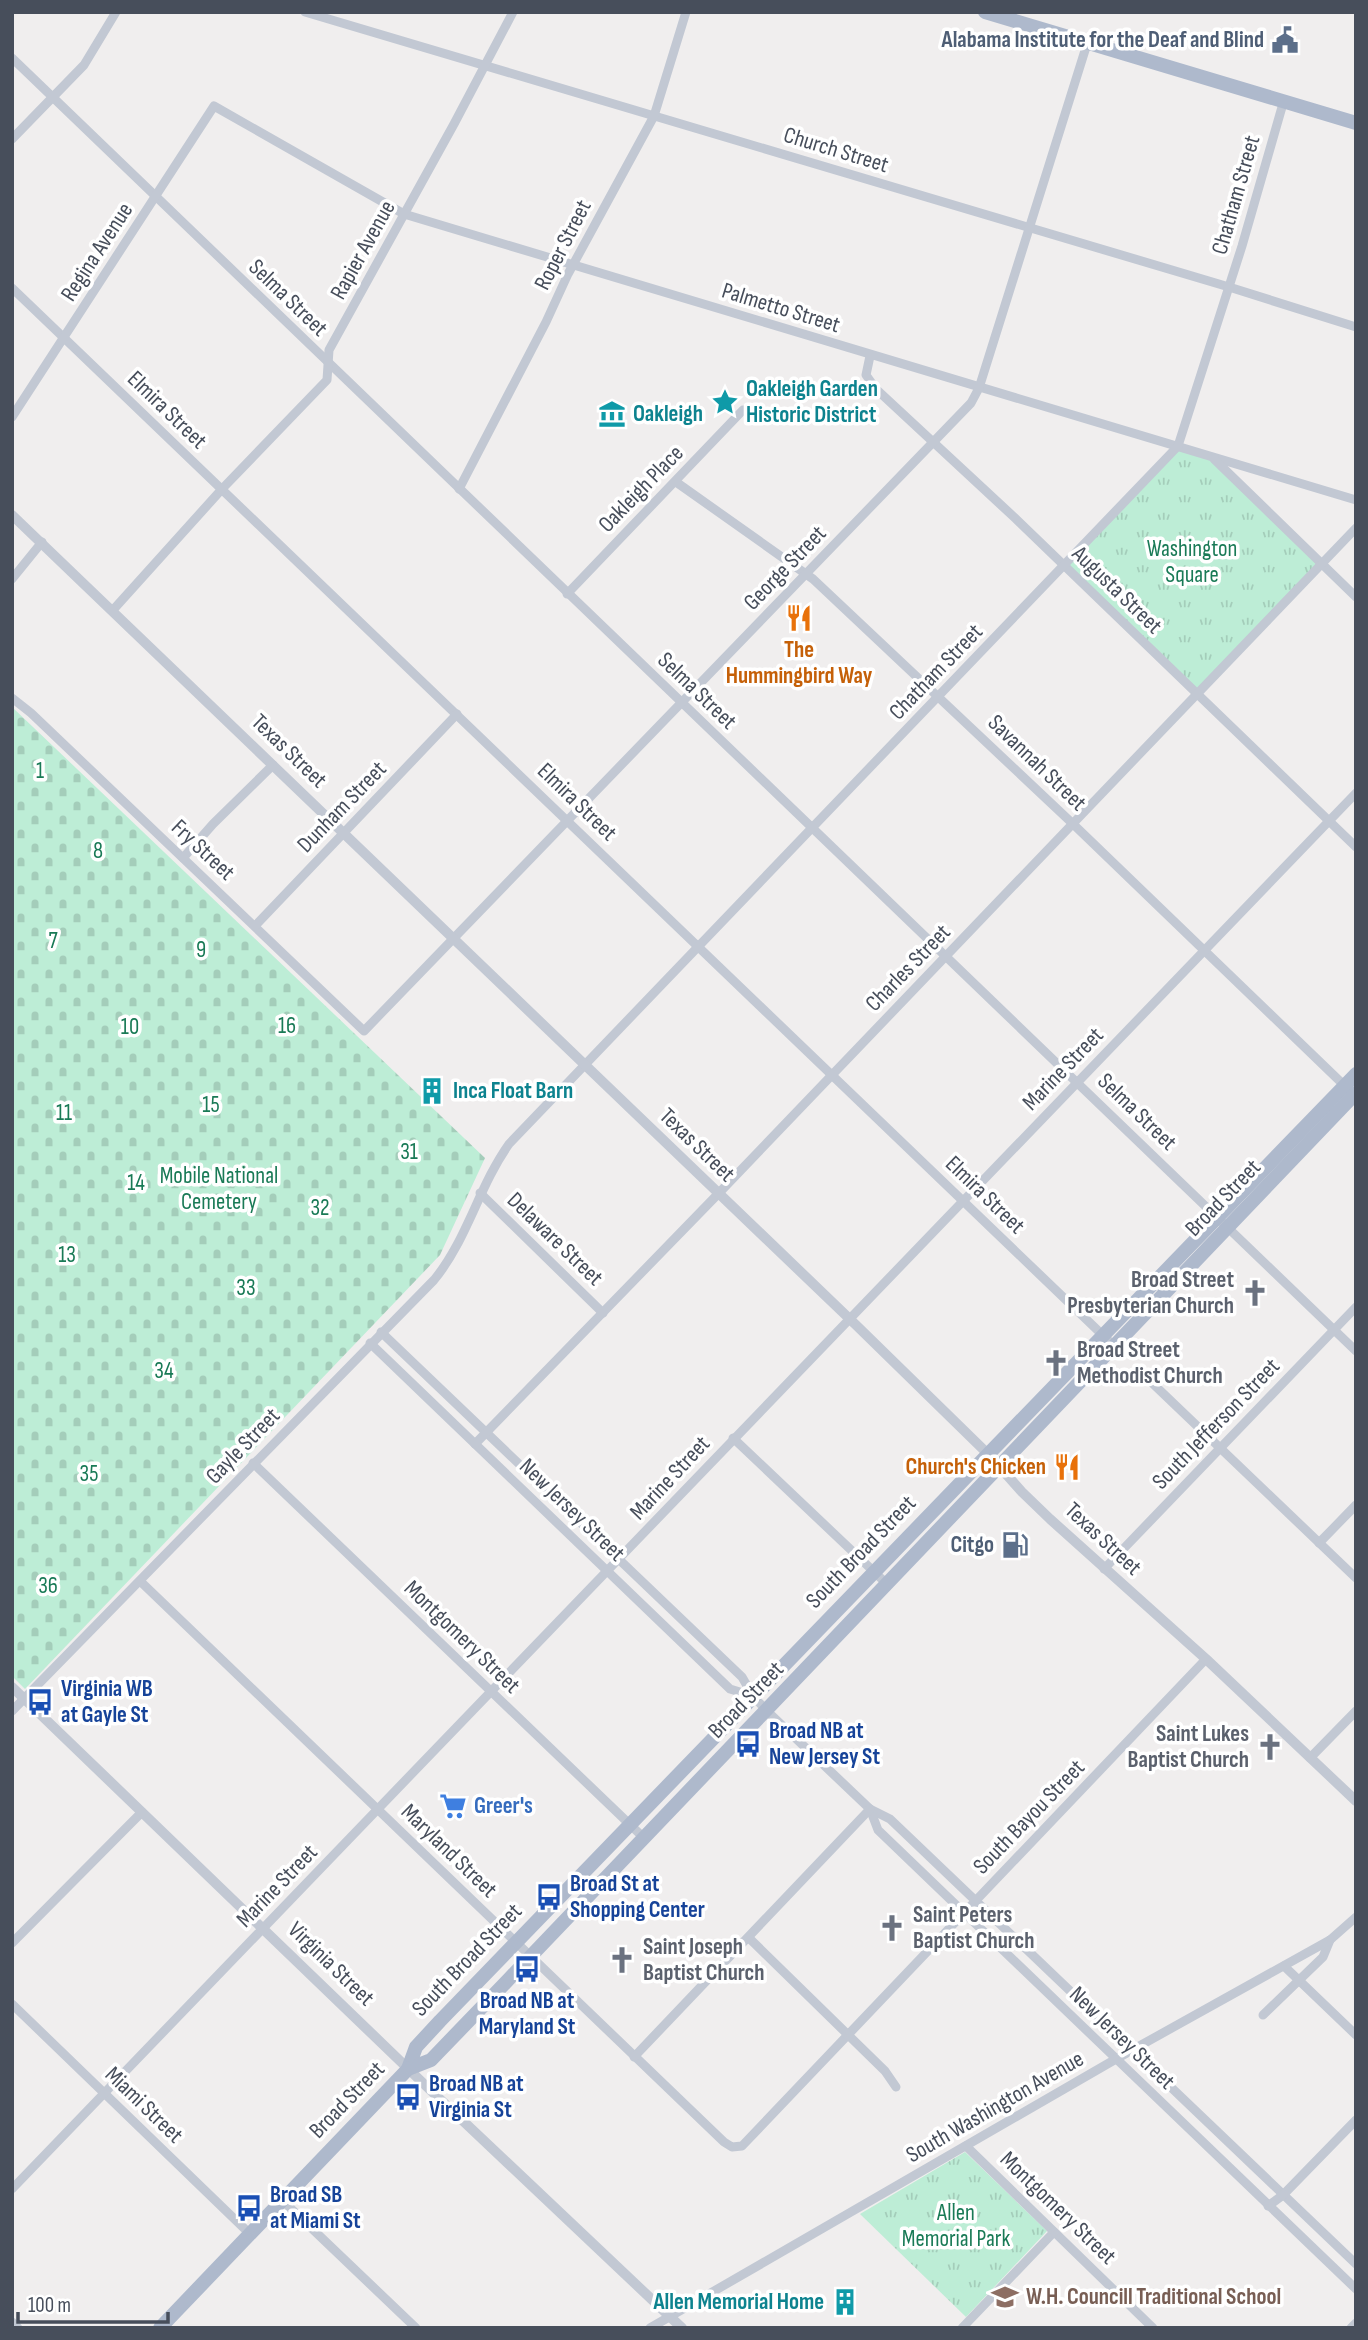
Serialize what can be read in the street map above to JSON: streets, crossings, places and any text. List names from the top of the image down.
{
  "streets": {
    "main road": ["Broad Street", "South Broad Street"],
    "street": [
      "Church Street",
      "Chatham Street",
      "Roper Street",
      "Rapier Avenue",
      "Regina Avenue",
      "Selma Street",
      "Palmetto Street",
      "Elmira Street",
      "Oakleigh Place",
      "George Street",
      "Augusta Street",
      "Texas Street",
      "Savannah Street",
      "Dunham Street",
      "Fry Street",
      "Charles Street",
      "Marine Street",
      "Delaware Street",
      "South Jefferson Street",
      "Gayle Street",
      "New Jersey Street",
      "Montgomery Street",
      "South Bayou Street",
      "Maryland Street",
      "Virginia Street",
      "Miami Street",
      "South Washington Avenue"
    ]
  },
  "crossings": [
    ["Church Street", "Chatham Street"],
    ["Church Street", "Roper Street"],
    ["Church Street", "Rapier Avenue"],
    ["Church Street", "George Street"],
    ["Chatham Street", "Selma Street"],
    ["Chatham Street", "Palmetto Street"],
    ["Chatham Street", "Elmira Street"],
    ["Chatham Street", "Augusta Street"],
    ["Chatham Street", "Texas Street"],
    ["Chatham Street", "Savannah Street"],
    ["Chatham Street", "Delaware Street"],
    ["Chatham Street", "Gayle Street"],
    ["Roper Street", "Selma Street"],
    ["Roper Street", "Palmetto Street"],
    ["Rapier Avenue", "Selma Street"],
    ["Rapier Avenue", "Palmetto Street"],
    ["Rapier Avenue", "Elmira Street"],
    ["Rapier Avenue", "Texas Street"],
    ["Regina Avenue", "Selma Street"],
    ["Regina Avenue", "Palmetto Street"],
    ["Regina Avenue", "Elmira Street"],
    ["Selma Street", "Oakleigh Place"],
    ["Selma Street", "George Street"],
    ["Selma Street", "Charles Street"],
    ["Selma Street", "Marine Street"],
    ["Selma Street", "Broad Street"],
    ["Selma Street", "South Jefferson Street"],
    ["Palmetto Street", "George Street"],
    ["Palmetto Street", "Augusta Street"],
    ["Elmira Street", "George Street"],
    ["Elmira Street", "Dunham Street"],
    ["Elmira Street", "Charles Street"],
    ["Elmira Street", "Marine Street"],
    ["Elmira Street", "Broad Street"],
    ["Oakleigh Place", "Savannah Street"],
    ["George Street", "Augusta Street"],
    ["George Street", "Texas Street"],
    ["George Street", "Savannah Street"],
    ["George Street", "Fry Street"],
    ["Augusta Street", "Charles Street"],
    ["Augusta Street", "Marine Street"],
    ["Texas Street", "Dunham Street"],
    ["Texas Street", "Charles Street"],
    ["Texas Street", "Marine Street"],
    ["Texas Street", "Broad Street"],
    ["Texas Street", "South Jefferson Street"],
    ["Texas Street", "South Broad Street"],
    ["Texas Street", "South Bayou Street"],
    ["Savannah Street", "Charles Street"],
    ["Savannah Street", "Marine Street"],
    ["Savannah Street", "Broad Street"],
    ["Dunham Street", "Fry Street"],
    ["Charles Street", "Delaware Street"],
    ["Charles Street", "New Jersey Street"],
    ["Marine Street", "New Jersey Street"],
    ["Marine Street", "Montgomery Street"],
    ["Marine Street", "Maryland Street"],
    ["Marine Street", "Virginia Street"],
    ["Marine Street", "Miami Street"],
    ["Broad Street", "New Jersey Street"],
    ["Broad Street", "South Broad Street"],
    ["Broad Street", "Montgomery Street"],
    ["Broad Street", "Maryland Street"],
    ["Broad Street", "Virginia Street"],
    ["Broad Street", "Miami Street"],
    ["Delaware Street", "Gayle Street"],
    ["Gayle Street", "New Jersey Street"],
    ["Gayle Street", "Montgomery Street"],
    ["Gayle Street", "Maryland Street"],
    ["Gayle Street", "Virginia Street"],
    ["New Jersey Street", "South Broad Street"],
    ["New Jersey Street", "South Bayou Street"],
    ["New Jersey Street", "South Washington Avenue"],
    ["South Broad Street", "Montgomery Street"],
    ["South Broad Street", "Maryland Street"],
    ["South Broad Street", "Virginia Street"],
    ["Montgomery Street", "South Washington Avenue"],
    ["South Bayou Street", "Maryland Street"],
    ["Virginia Street", "South Washington Avenue"]
  ],
  "parks": [
    "Washington Square",
    "1",
    "8",
    "7",
    "9",
    "16",
    "10",
    "15",
    "11",
    "31",
    "Mobile National Cemetery",
    "14",
    "32",
    "13",
    "33",
    "34",
    "35",
    "36",
    "Allen Memorial Park"
  ],
  "places": {
    "public building": ["Alabama Institute for the Deaf and Blind"],
    "place": ["Oakleigh Garden Historic District"],
    "museum": ["Oakleigh"],
    "restaurant": ["The Hummingbird Way", "Church's Chicken"],
    "building": ["Inca Float Barn", "Allen Memorial Home"],
    "church": [
      "Broad Street Presbyterian Church",
      "Broad Street Methodist Church",
      "Saint Lukes Baptist Church",
      "Saint Peters Baptist Church",
      "Saint Joseph Baptist Church"
    ],
    "fuel station": ["Citgo"],
    "bus stop": [
      "Virginia WB at Gayle St",
      "Broad NB at New Jersey St",
      "Broad St at Shopping Center",
      "Broad NB at Maryland St",
      "Broad NB at Virginia St",
      "Broad SB at Miami St"
    ],
    "supermarket": ["Greer's"],
    "school or university": ["W.H. Councill Traditional School"]
  },
  "scale_bar": "100 m"
}
